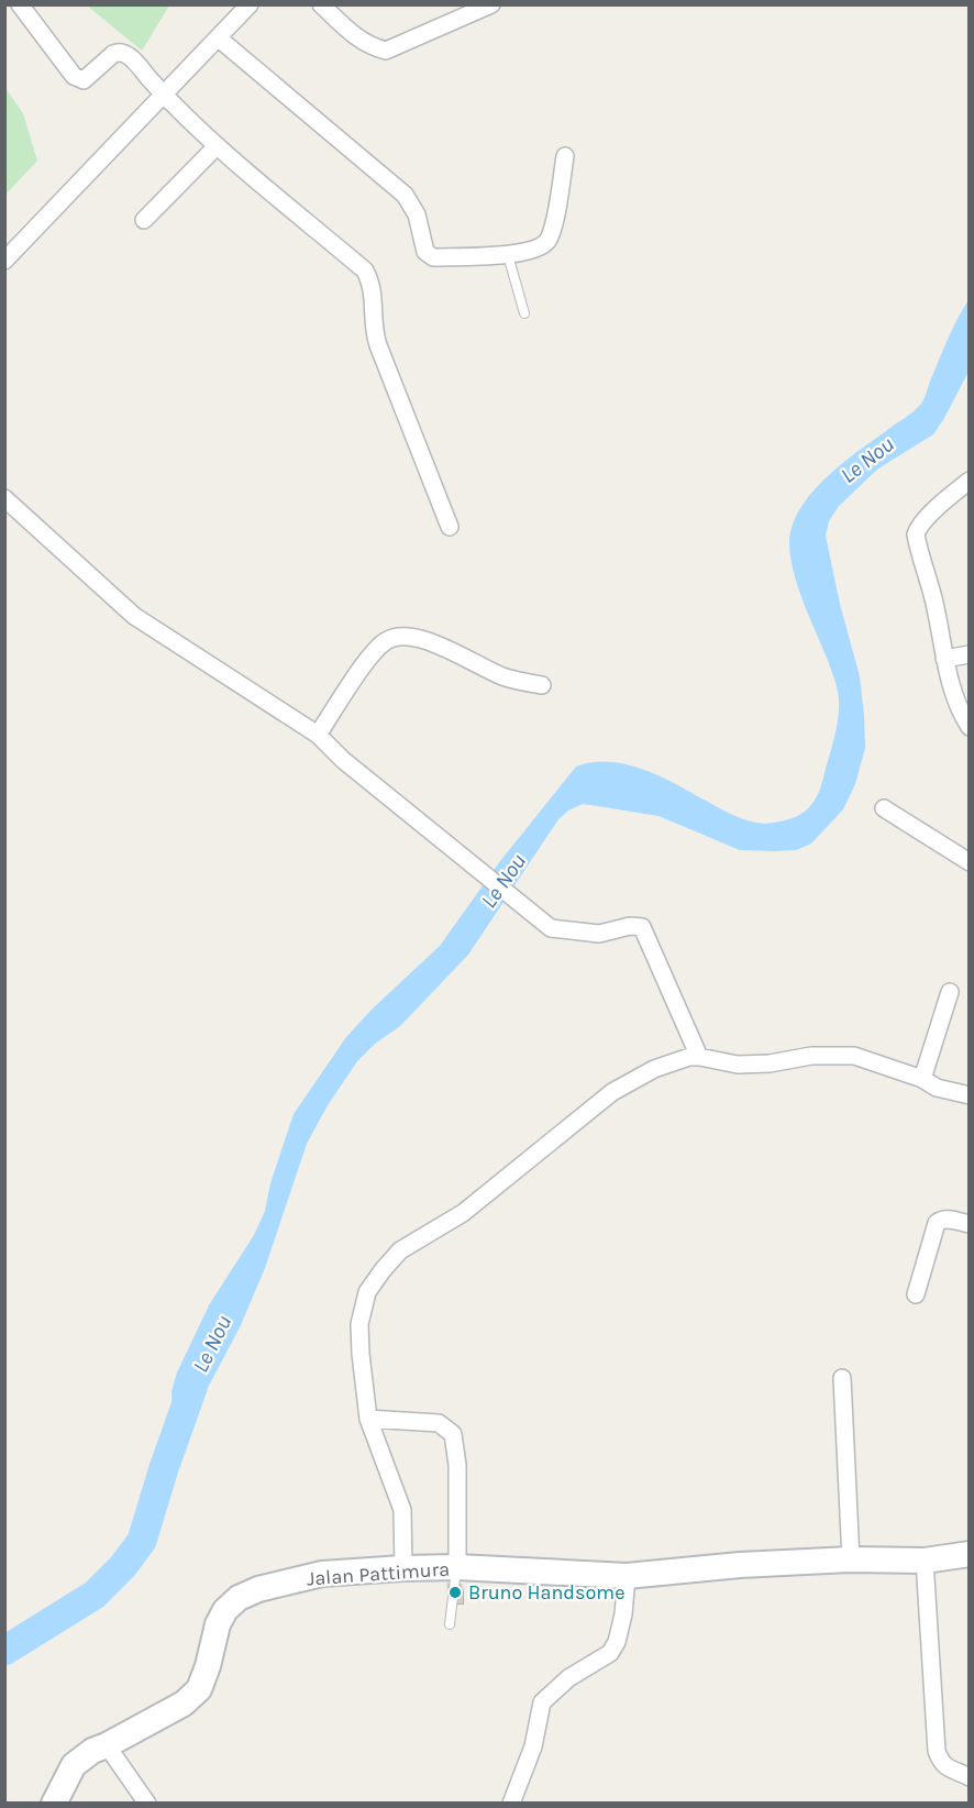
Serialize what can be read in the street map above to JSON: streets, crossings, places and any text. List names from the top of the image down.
{
  "streets": {
    "main road": ["Jalan Pattimura"]
  },
  "water": ["Le Nou"],
  "places": ["Bruno Handsome"]
}
